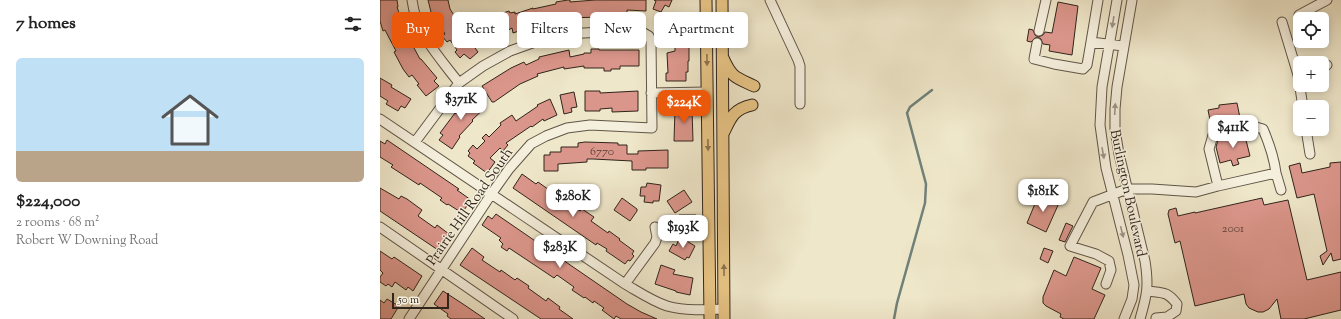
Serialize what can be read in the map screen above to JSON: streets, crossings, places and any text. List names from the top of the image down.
{
  "streets": {
    "street": ["Burlington Boulevard", "Prairie Hill Road South"]
  },
  "house_numbers": ["6770", "2001"],
  "scale_bar": "50 m",
  "page": {
    "heading": "7 homes",
    "map_buttons": ["+", "−"],
    "chip": [
      "Buy",
      "Rent",
      "Filters",
      "New",
      "Apartment"
    ],
    "list": [
      {
        "name": "$224,000",
        "note": "2 rooms · 68 m² · Robert W Downing Road"
      }
    ],
    "price": [
      "$371K",
      "$224K",
      "$411K",
      "$181K",
      "$280K",
      "$193K",
      "$283K"
    ],
    "scale": "50 m"
  }
}
